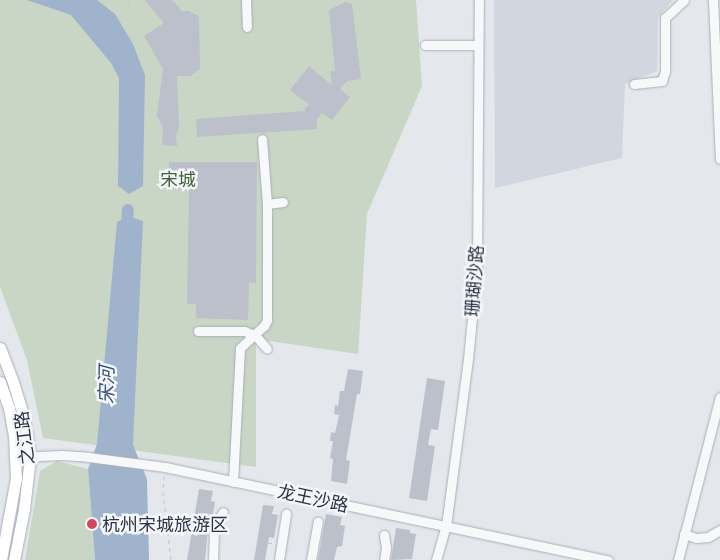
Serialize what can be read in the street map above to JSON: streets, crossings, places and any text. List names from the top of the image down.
{
  "streets": {
    "main road": ["之江路"],
    "street": ["珊瑚沙路", "龙王沙路"]
  },
  "crossings": [
    ["珊瑚沙路", "龙王沙路"],
    ["之江路", "龙王沙路"]
  ],
  "water": ["宋河"],
  "parks": ["宋城"],
  "places": ["杭州宋城旅游区"]
}
